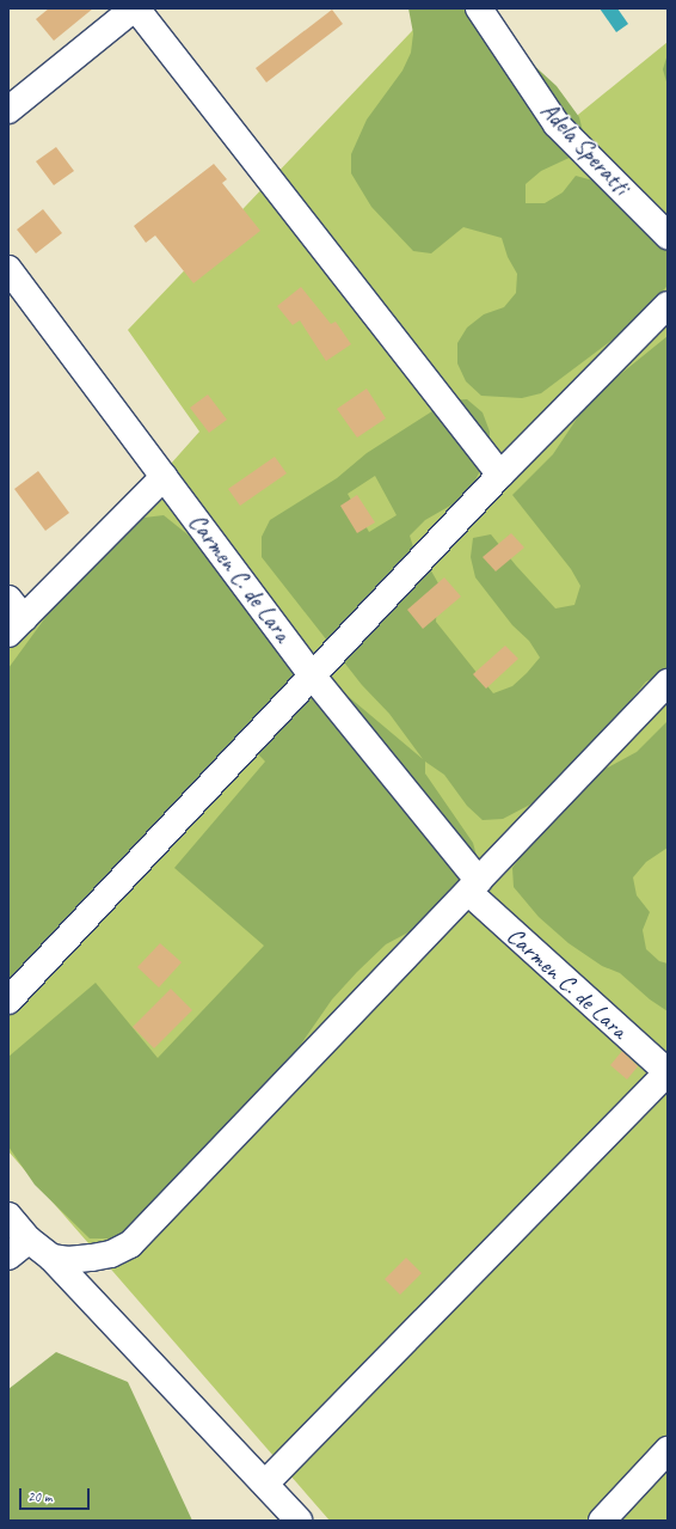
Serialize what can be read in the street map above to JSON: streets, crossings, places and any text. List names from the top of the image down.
{
  "streets": {
    "street": ["Adela Speratti", "Carmen C. de Lara"]
  },
  "scale_bar": "20 m"
}
